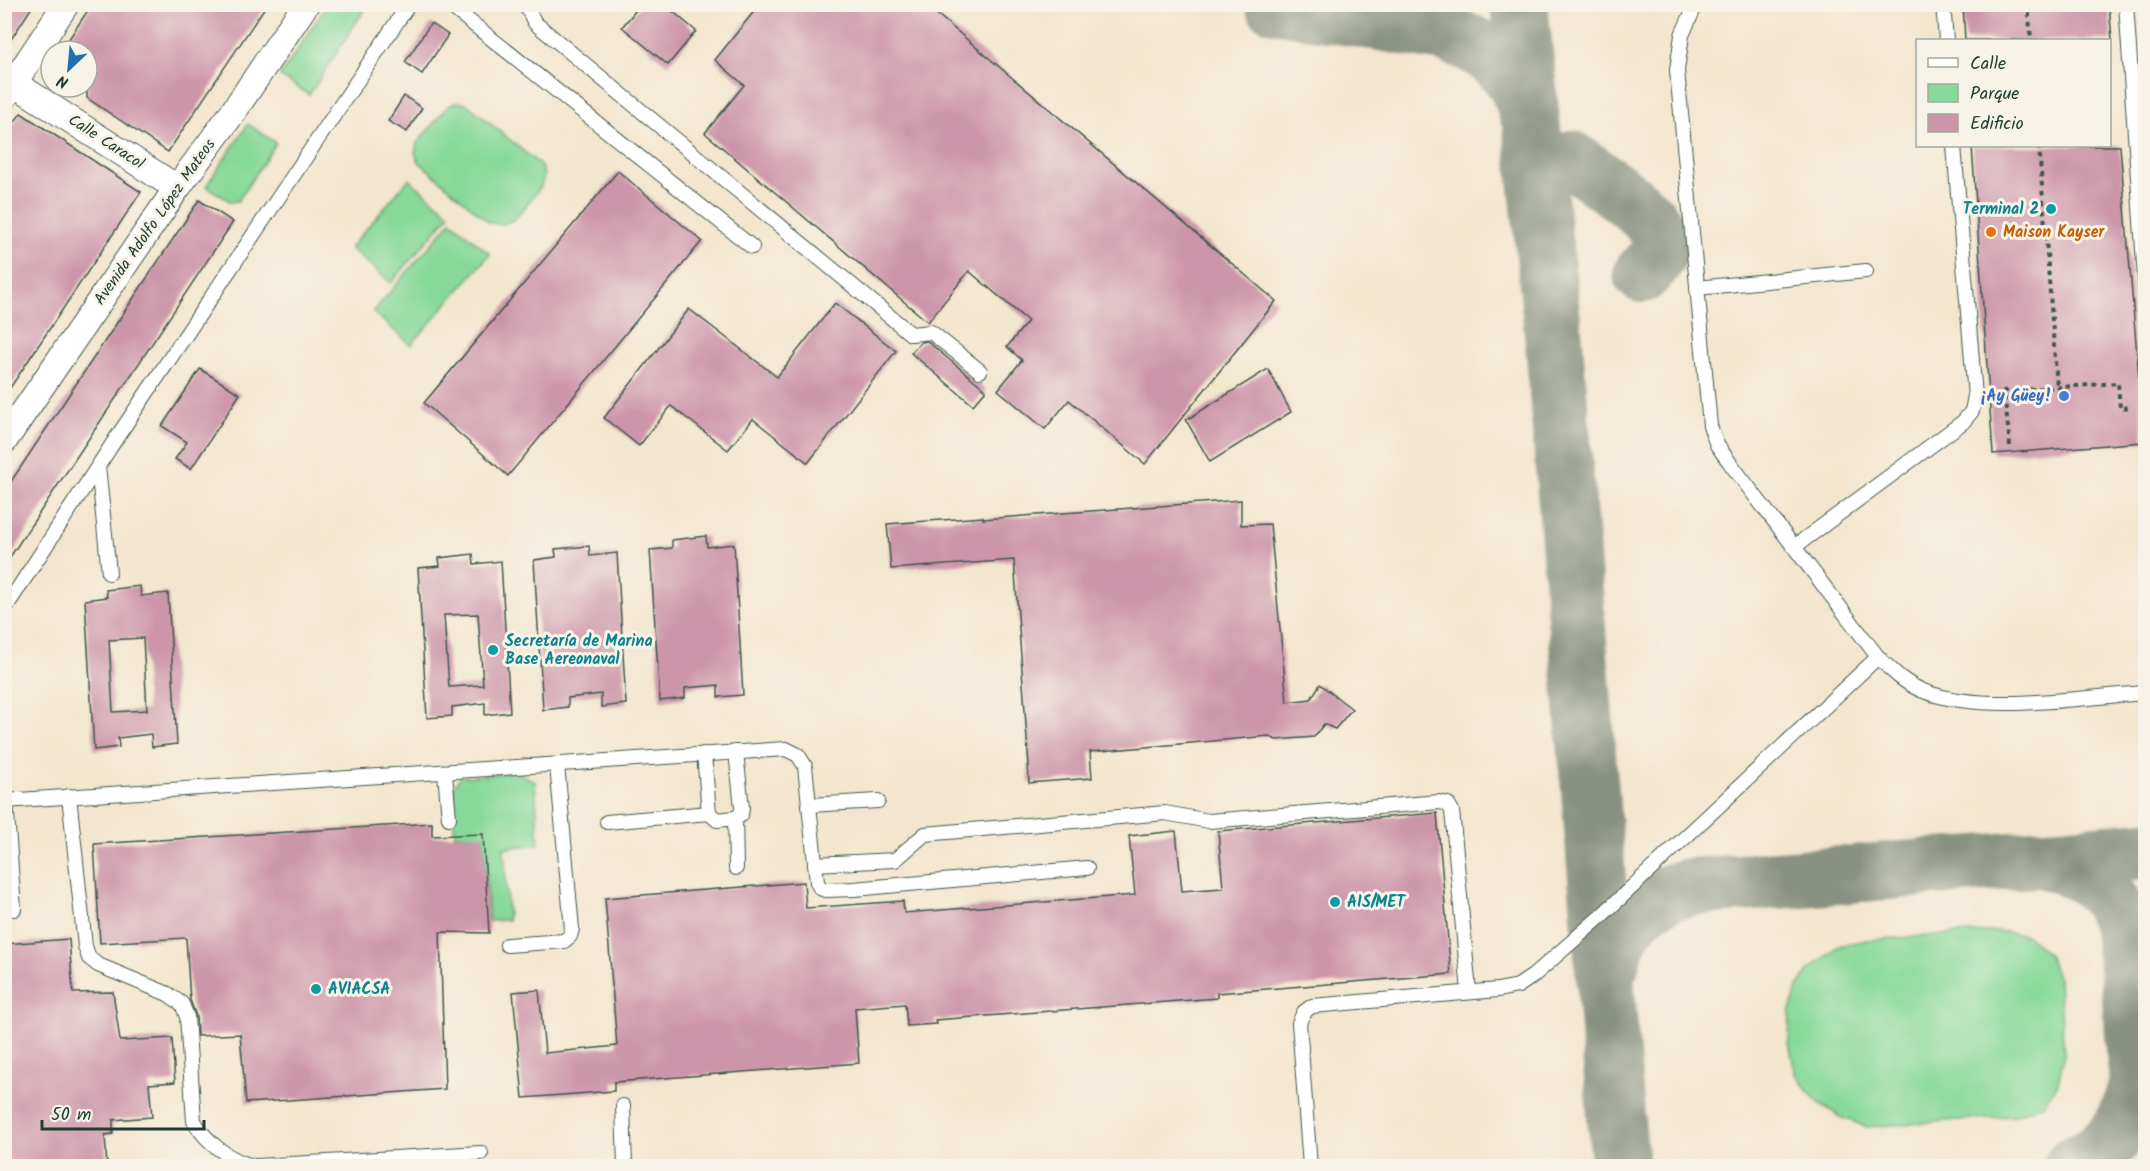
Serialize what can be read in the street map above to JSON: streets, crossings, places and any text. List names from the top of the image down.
{
  "streets": {
    "street": ["Calle Caracol", "Avenida Adolfo López Mateos"]
  },
  "crossings": [
    ["Calle Caracol", "Avenida Adolfo López Mateos"]
  ],
  "places": [
    "Terminal 2",
    "Maison Kayser",
    "¡Ay Güey!",
    "Secretaría de Marina Base Aereonaval",
    "AIS/MET",
    "AVIACSA"
  ],
  "legend": ["Calle", "Parque", "Edificio"],
  "scale_bar": "50 m",
  "north": "bottom left"
}
